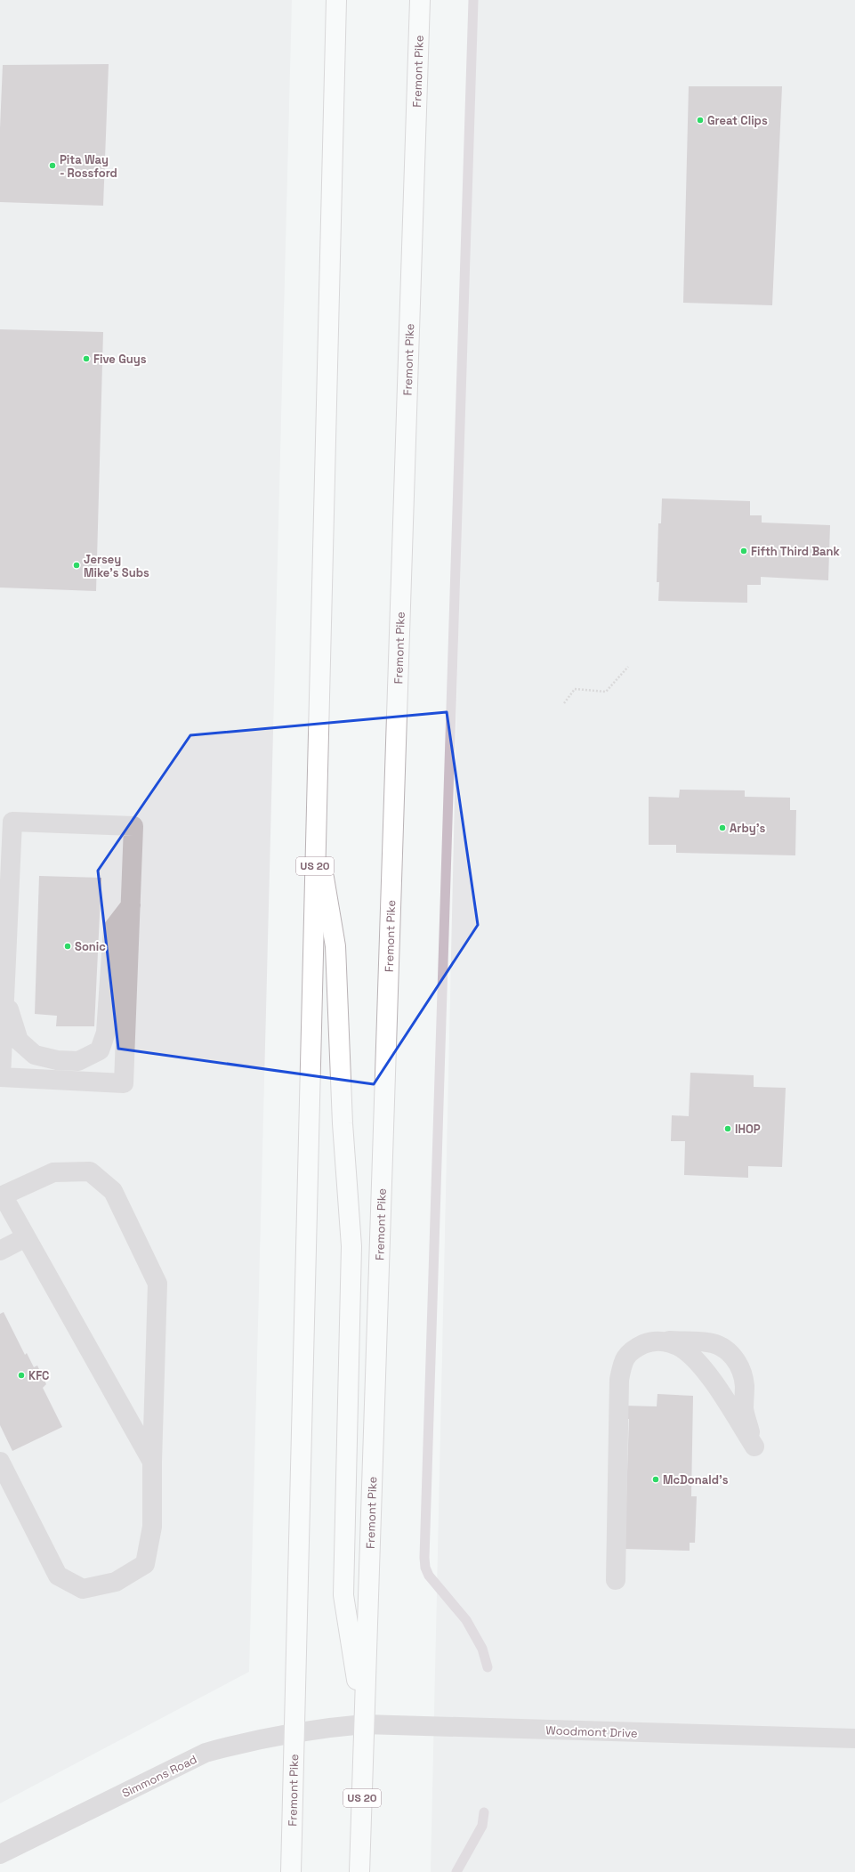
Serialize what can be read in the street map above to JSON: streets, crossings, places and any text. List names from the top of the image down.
{
  "streets": {
    "highway": ["Fremont Pike", "US 20"],
    "street": ["Woodmont Drive", "Simmons Road"]
  },
  "crossings": [
    ["Fremont Pike", "Woodmont Drive"],
    ["Fremont Pike", "Simmons Road"],
    ["Woodmont Drive", "Simmons Road"]
  ],
  "places": [
    "Great Clips",
    "Pita Way - Rossford",
    "Five Guys",
    "Fifth Third Bank",
    "Jersey Mike's Subs",
    "Arby's",
    "Sonic",
    "IHOP",
    "KFC",
    "McDonald's"
  ]
}
